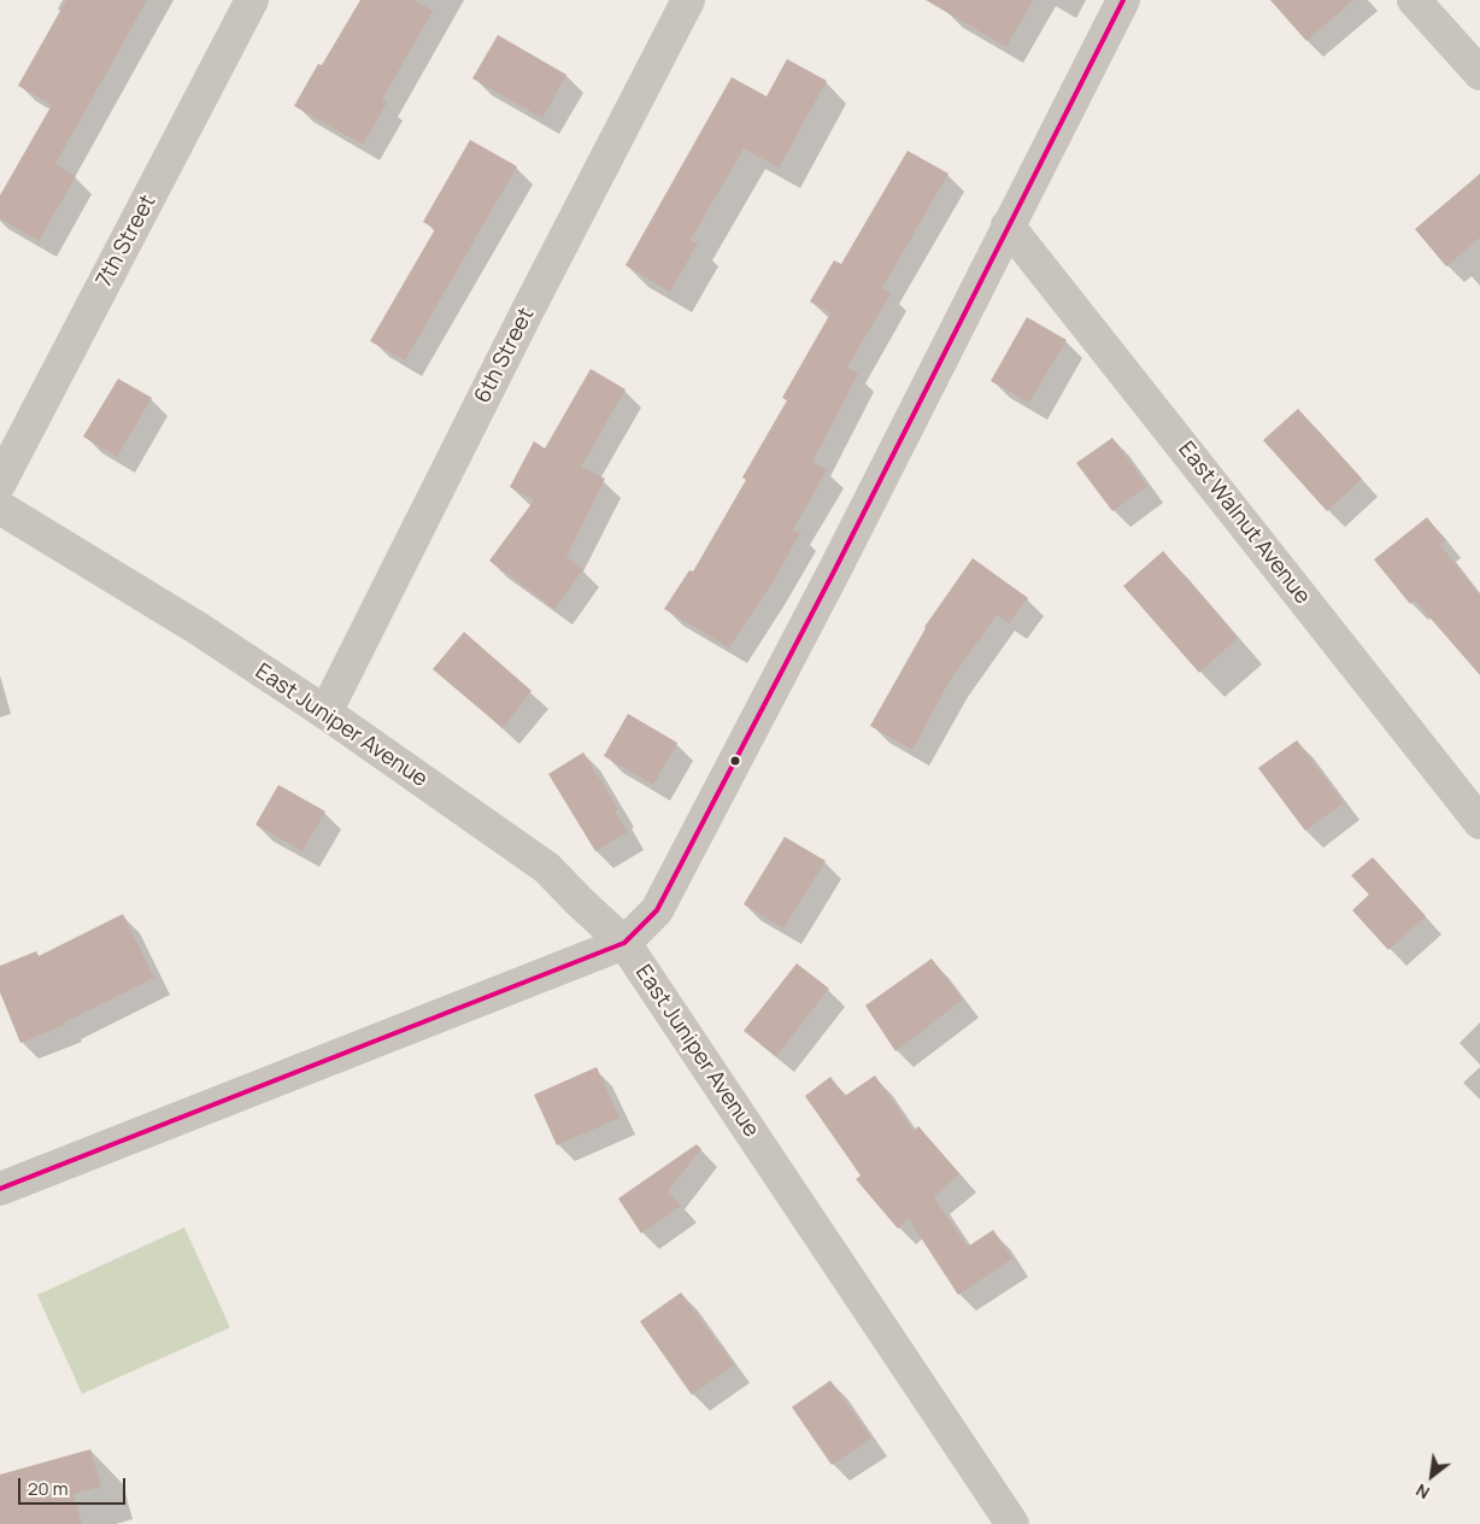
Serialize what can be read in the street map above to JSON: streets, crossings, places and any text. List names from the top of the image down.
{
  "streets": {
    "street": [
      "7th Street",
      "6th Street",
      "East Walnut Avenue",
      "East Juniper Avenue"
    ]
  },
  "crossings": [
    ["6th Street", "East Juniper Avenue"]
  ],
  "scale_bar": "20 m",
  "north": "bottom left"
}
